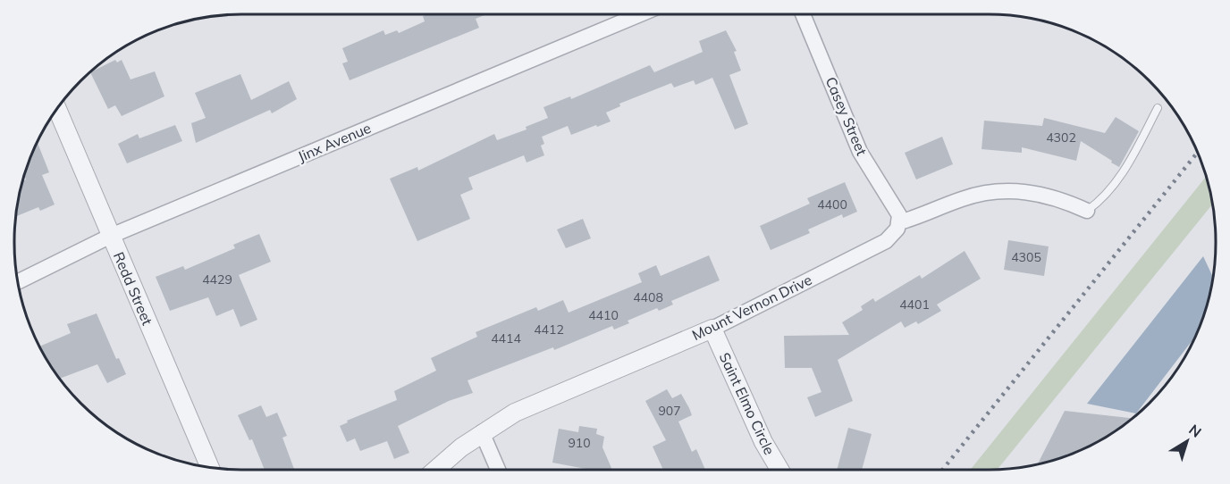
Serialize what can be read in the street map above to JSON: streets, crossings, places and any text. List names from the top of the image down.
{
  "streets": {
    "street": [
      "Casey Street",
      "Jinx Avenue",
      "Redd Street",
      "Mount Vernon Drive",
      "Saint Elmo Circle"
    ]
  },
  "crossings": [
    ["Casey Street", "Mount Vernon Drive"],
    ["Jinx Avenue", "Redd Street"],
    ["Mount Vernon Drive", "Saint Elmo Circle"]
  ],
  "house_numbers": [
    "4302",
    "4400",
    "4305",
    "4429",
    "4408",
    "4401",
    "4410",
    "4412",
    "4414",
    "907",
    "910"
  ],
  "north": "top right"
}
